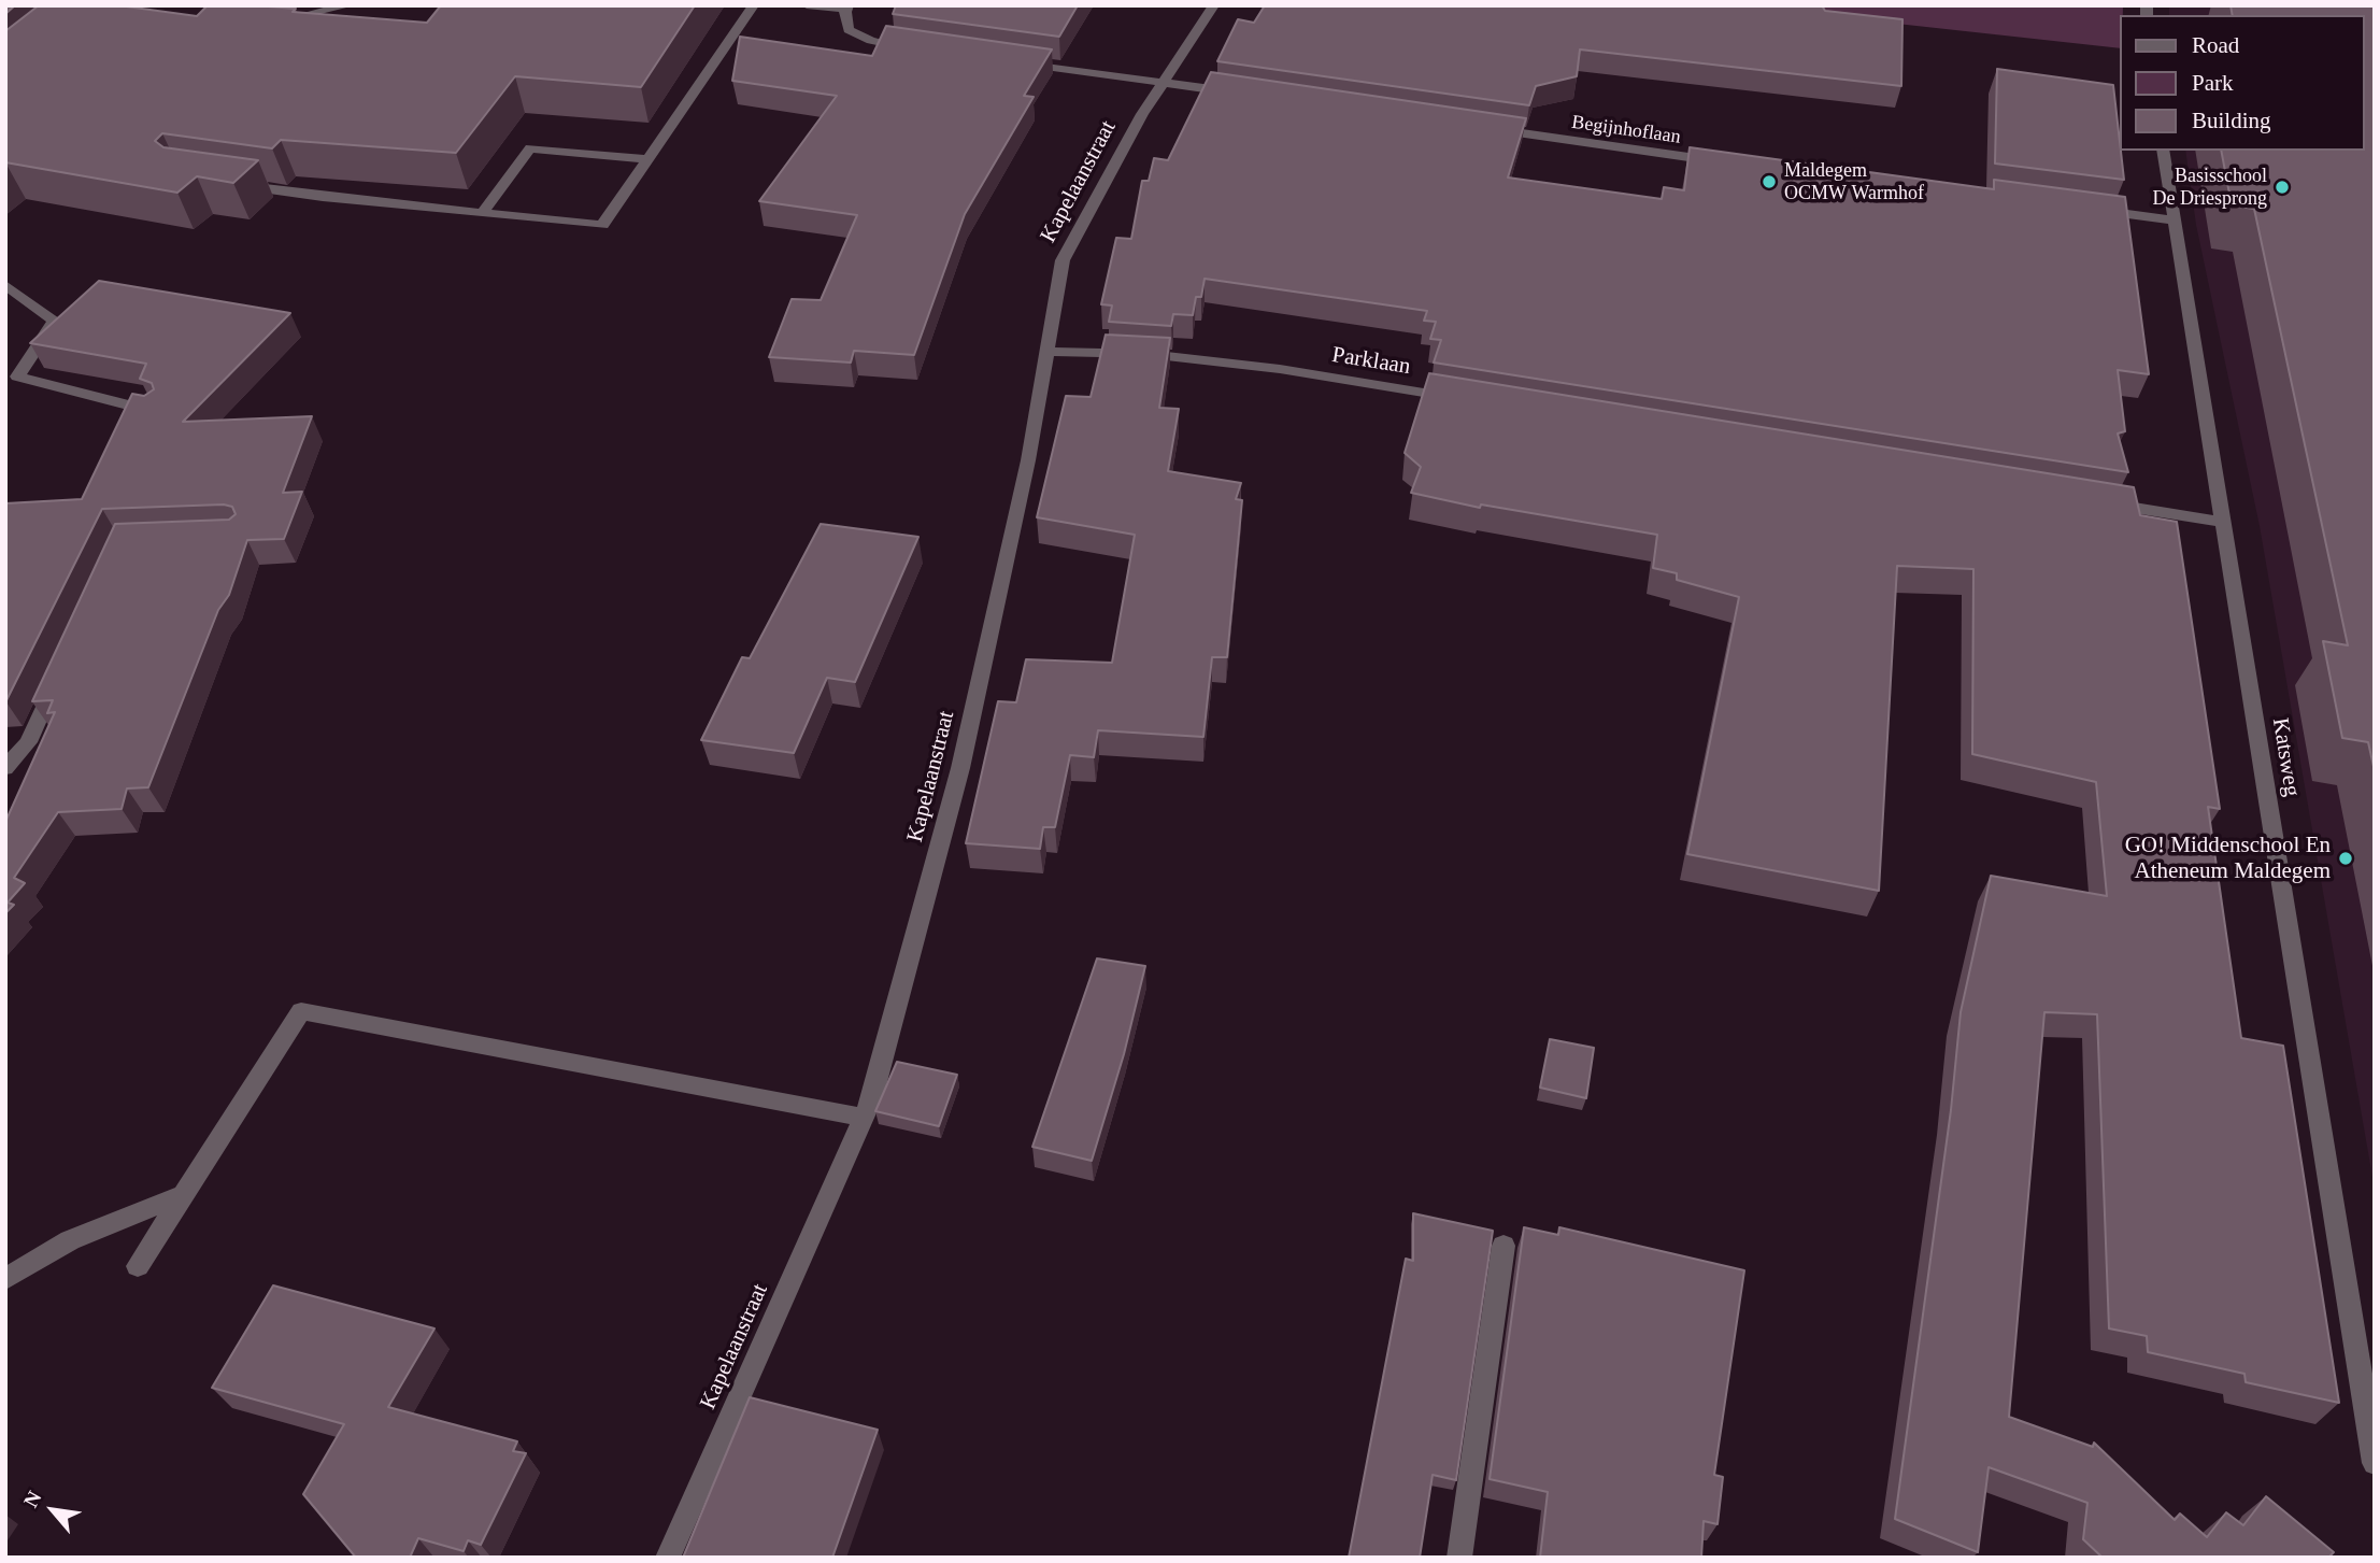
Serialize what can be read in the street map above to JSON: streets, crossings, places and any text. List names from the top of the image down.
{
  "streets": {
    "street": [
      "Begijnhoflaan",
      "Kapelaanstraat",
      "Parklaan",
      "Katsweg"
    ]
  },
  "crossings": [
    ["Kapelaanstraat", "Parklaan"]
  ],
  "places": ["Maldegem OCMW Warmhof", "Basisschool De Driesprong", "GO! Middenschool En Atheneum Maldegem"],
  "legend": ["Road", "Park", "Building"],
  "north": "top left"
}
